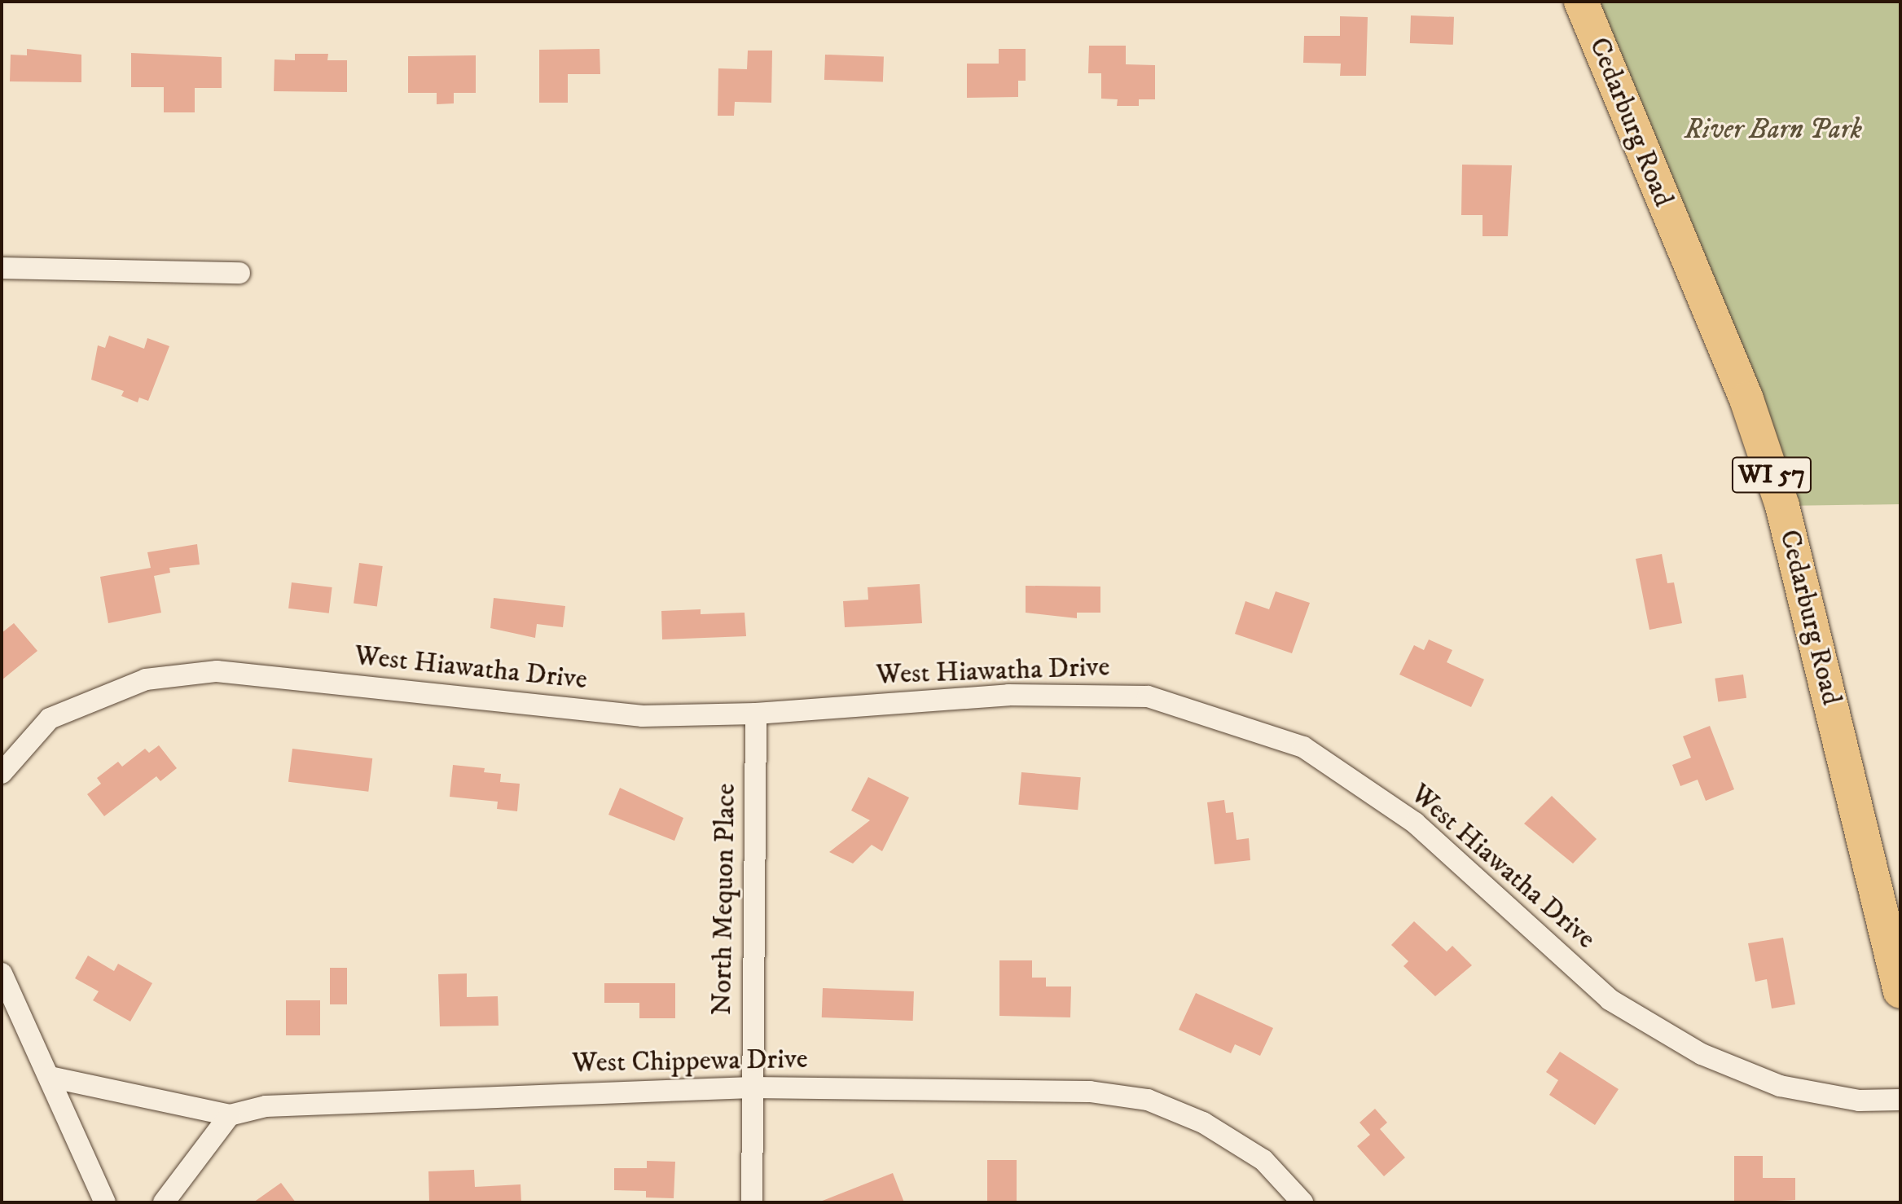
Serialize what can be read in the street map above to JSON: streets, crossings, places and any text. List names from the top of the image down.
{
  "streets": {
    "main road": ["Cedarburg Road", "WI 57"],
    "street": ["West Hiawatha Drive", "North Mequon Place", "West Chippewa Drive"]
  },
  "crossings": [
    ["West Hiawatha Drive", "North Mequon Place"],
    ["North Mequon Place", "West Chippewa Drive"]
  ],
  "parks": ["River Barn Park"]
}
